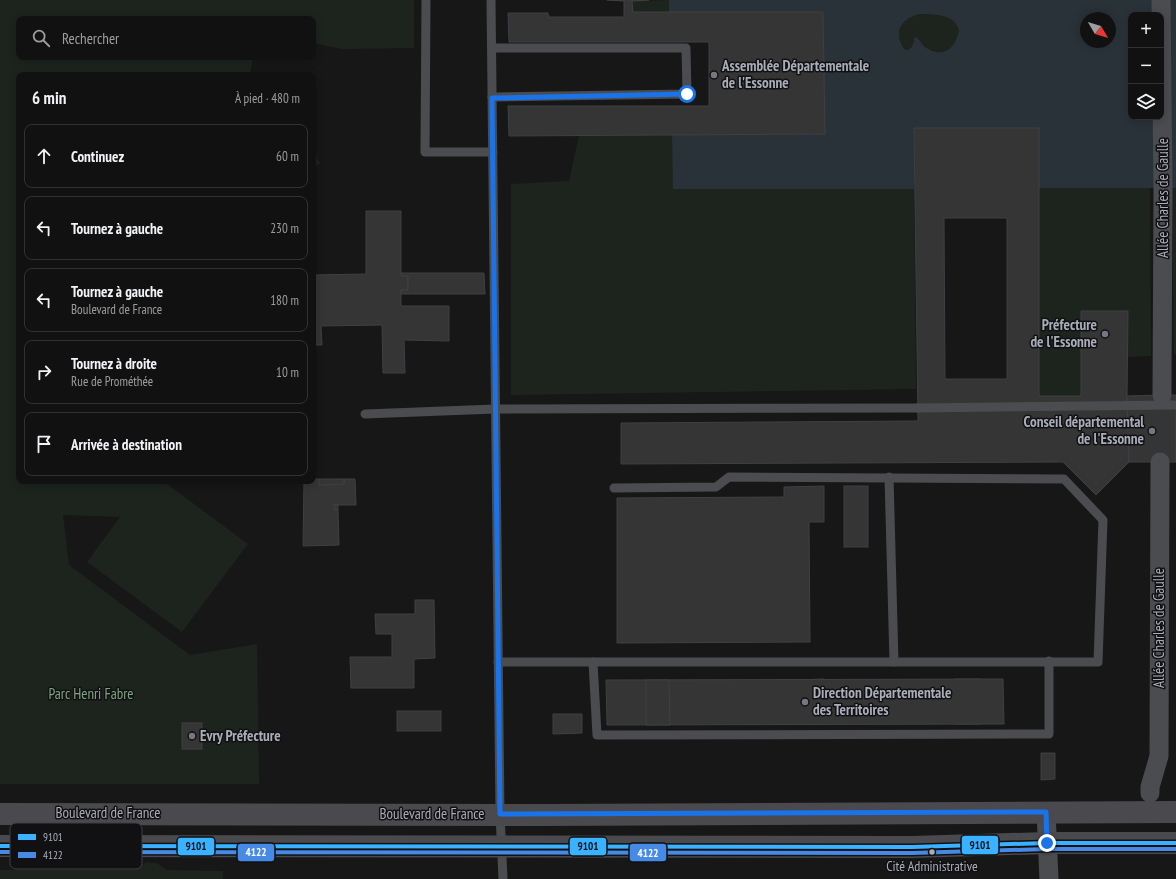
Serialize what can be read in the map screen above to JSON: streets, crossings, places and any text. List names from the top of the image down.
{
  "streets": {
    "main road": ["Boulevard de France"],
    "street": ["Allée Charles de Gaulle"]
  },
  "parks": ["Parc Henri Fabre"],
  "places": [
    "Assemblée Départementale de l'Essonne",
    "Préfecture de l'Essonne",
    "Conseil départemental de l'Essonne",
    "Direction Départementale des Territoires",
    "Evry Préfecture",
    "Cité Administrative"
  ],
  "lines": ["transit line 9101", "transit line 4122"],
  "legend": ["9101", "4122"],
  "north": "bottom right",
  "page": {
    "map_buttons": ["+", "−"],
    "search": "Rechercher",
    "heading": ["6 min", "À pied · 480 m"],
    "list": [
      ["Continuez", "60 m"],
      ["Tournez à gauche", "230 m"],
      ["Tournez à gauche", "Boulevard de France", "180 m"],
      ["Tournez à droite", "Rue de Prométhée", "10 m"],
      "Arrivée à destination"
    ]
  }
}
